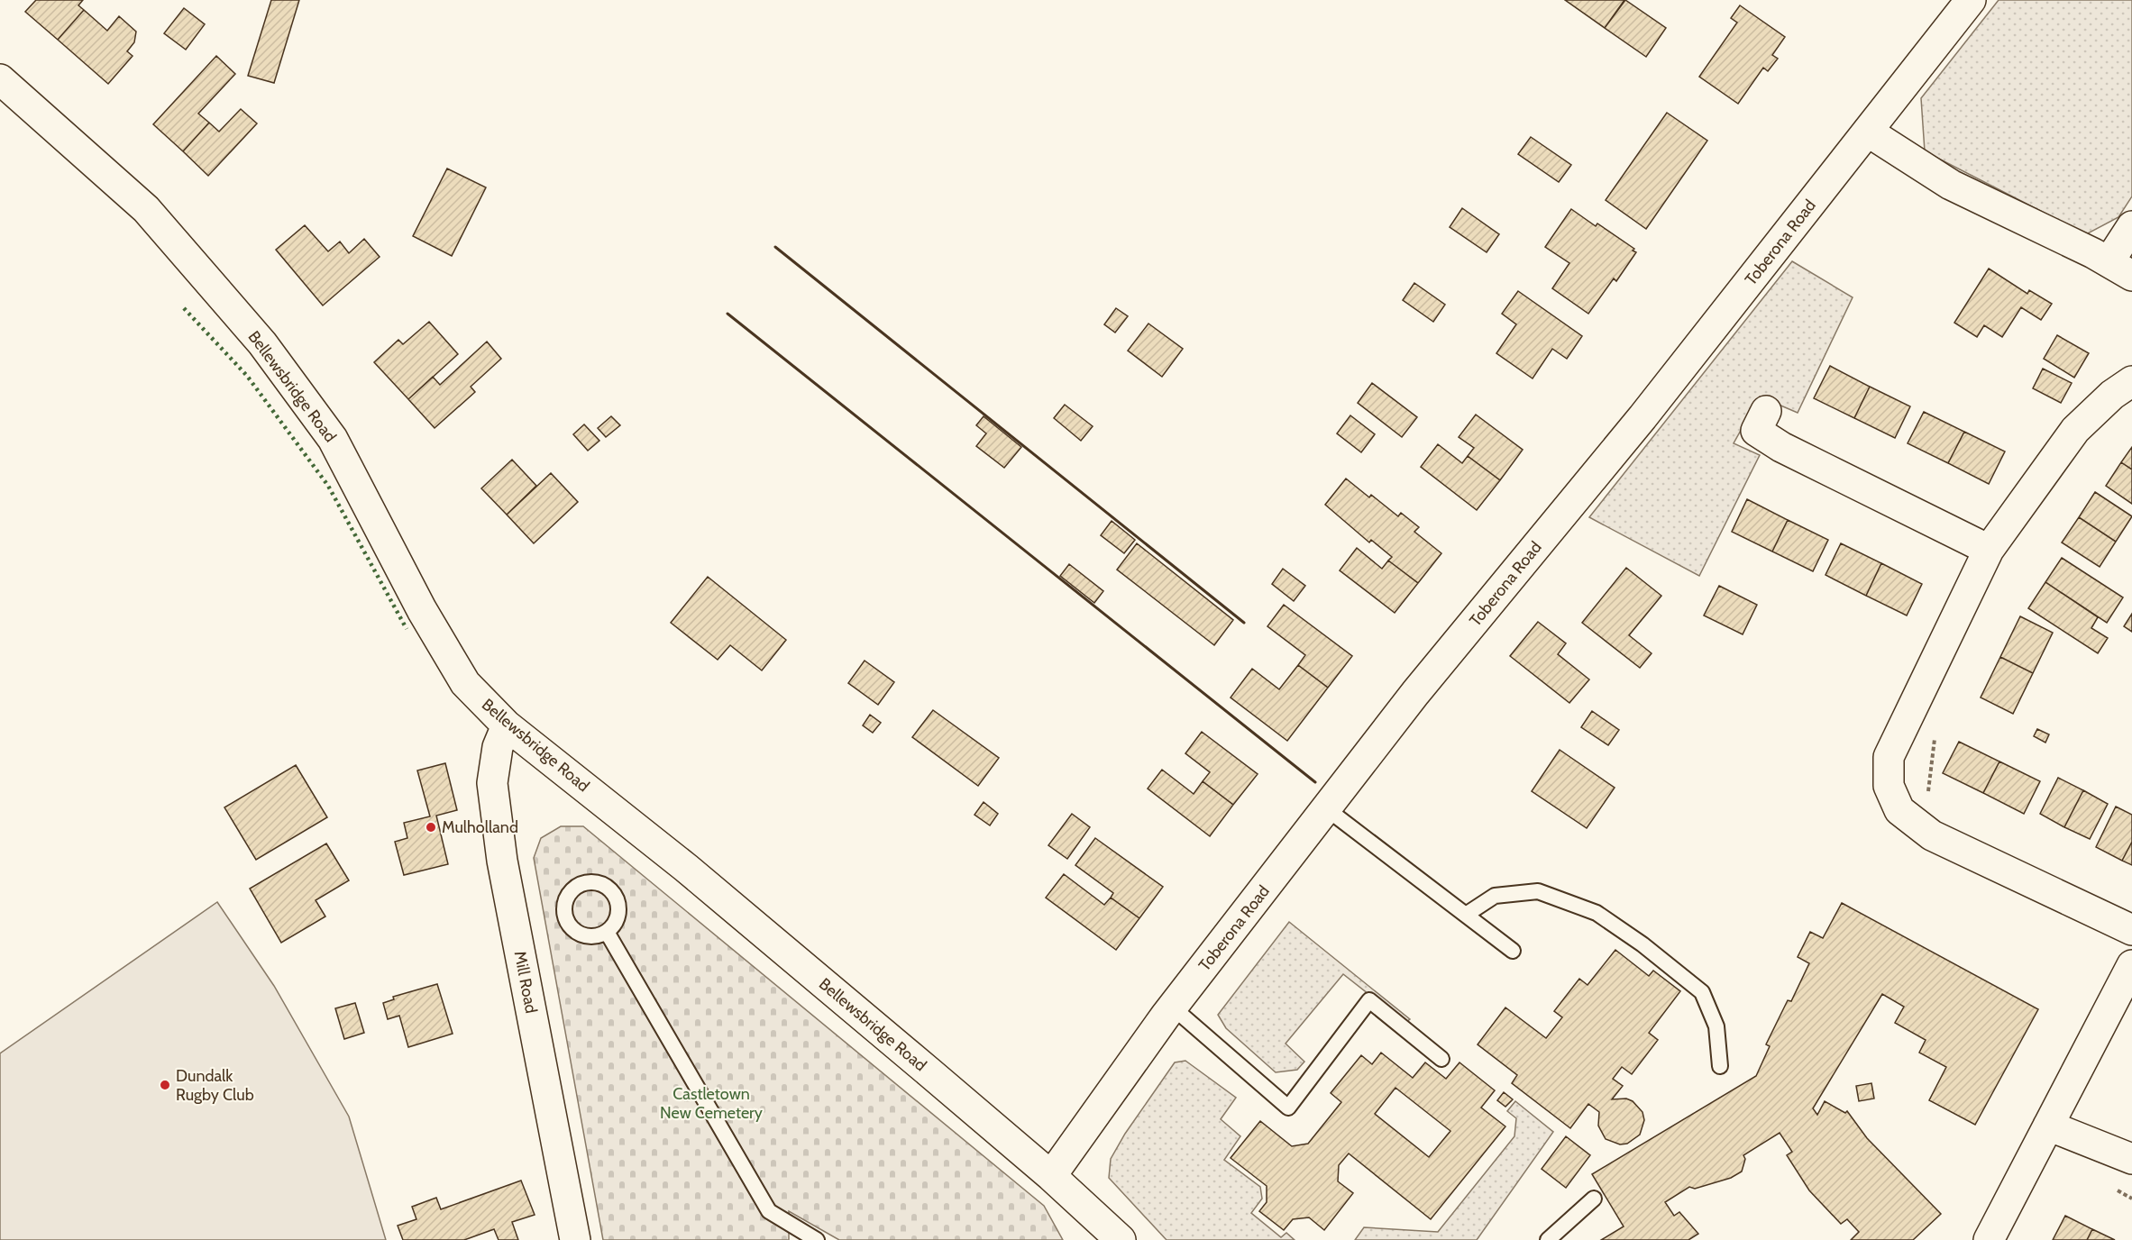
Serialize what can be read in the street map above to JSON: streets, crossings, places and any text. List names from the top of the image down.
{
  "streets": {
    "street": ["Toberona Road", "Bellewsbridge Road", "Mill Road"]
  },
  "crossings": [
    ["Toberona Road", "Bellewsbridge Road"],
    ["Bellewsbridge Road", "Mill Road"]
  ],
  "parks": ["Castletown New Cemetery"],
  "places": ["Mulholland", "Dundalk Rugby Club"]
}
